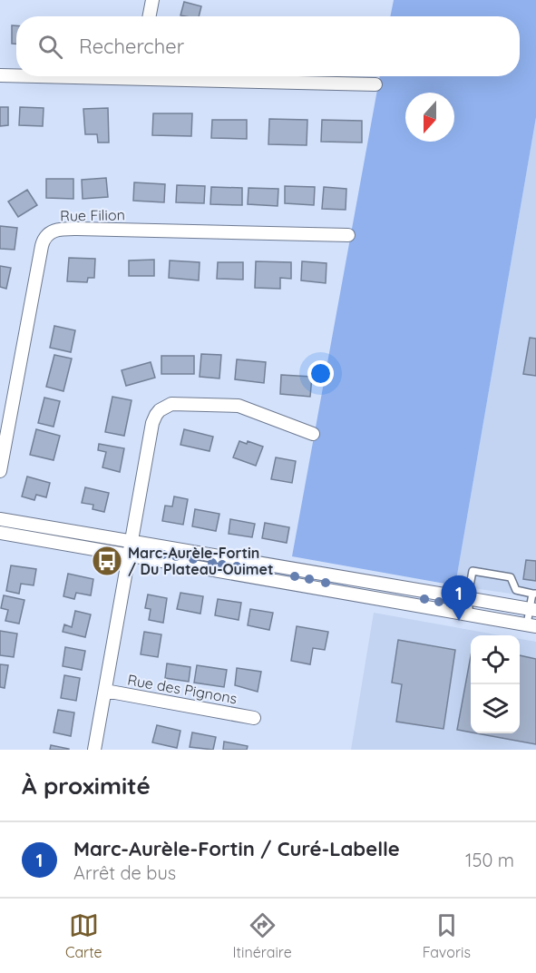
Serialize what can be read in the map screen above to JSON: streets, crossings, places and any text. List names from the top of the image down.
{
  "streets": {
    "street": ["Rue Filion", "Rue des Pignons"]
  },
  "places": {
    "bus stop": ["Marc-Aurèle-Fortin / Du Plateau-Ouimet"]
  },
  "north": "bottom",
  "page": {
    "search": "Rechercher",
    "pins": "1",
    "heading": "À proximité",
    "list": [
      {
        "mark": "1",
        "name": "Marc-Aurèle-Fortin / Curé-Labelle",
        "note": "Arrêt de bus",
        "value": "150 m"
      }
    ],
    "nav": ["Carte", "Itinéraire", "Favoris"]
  }
}
